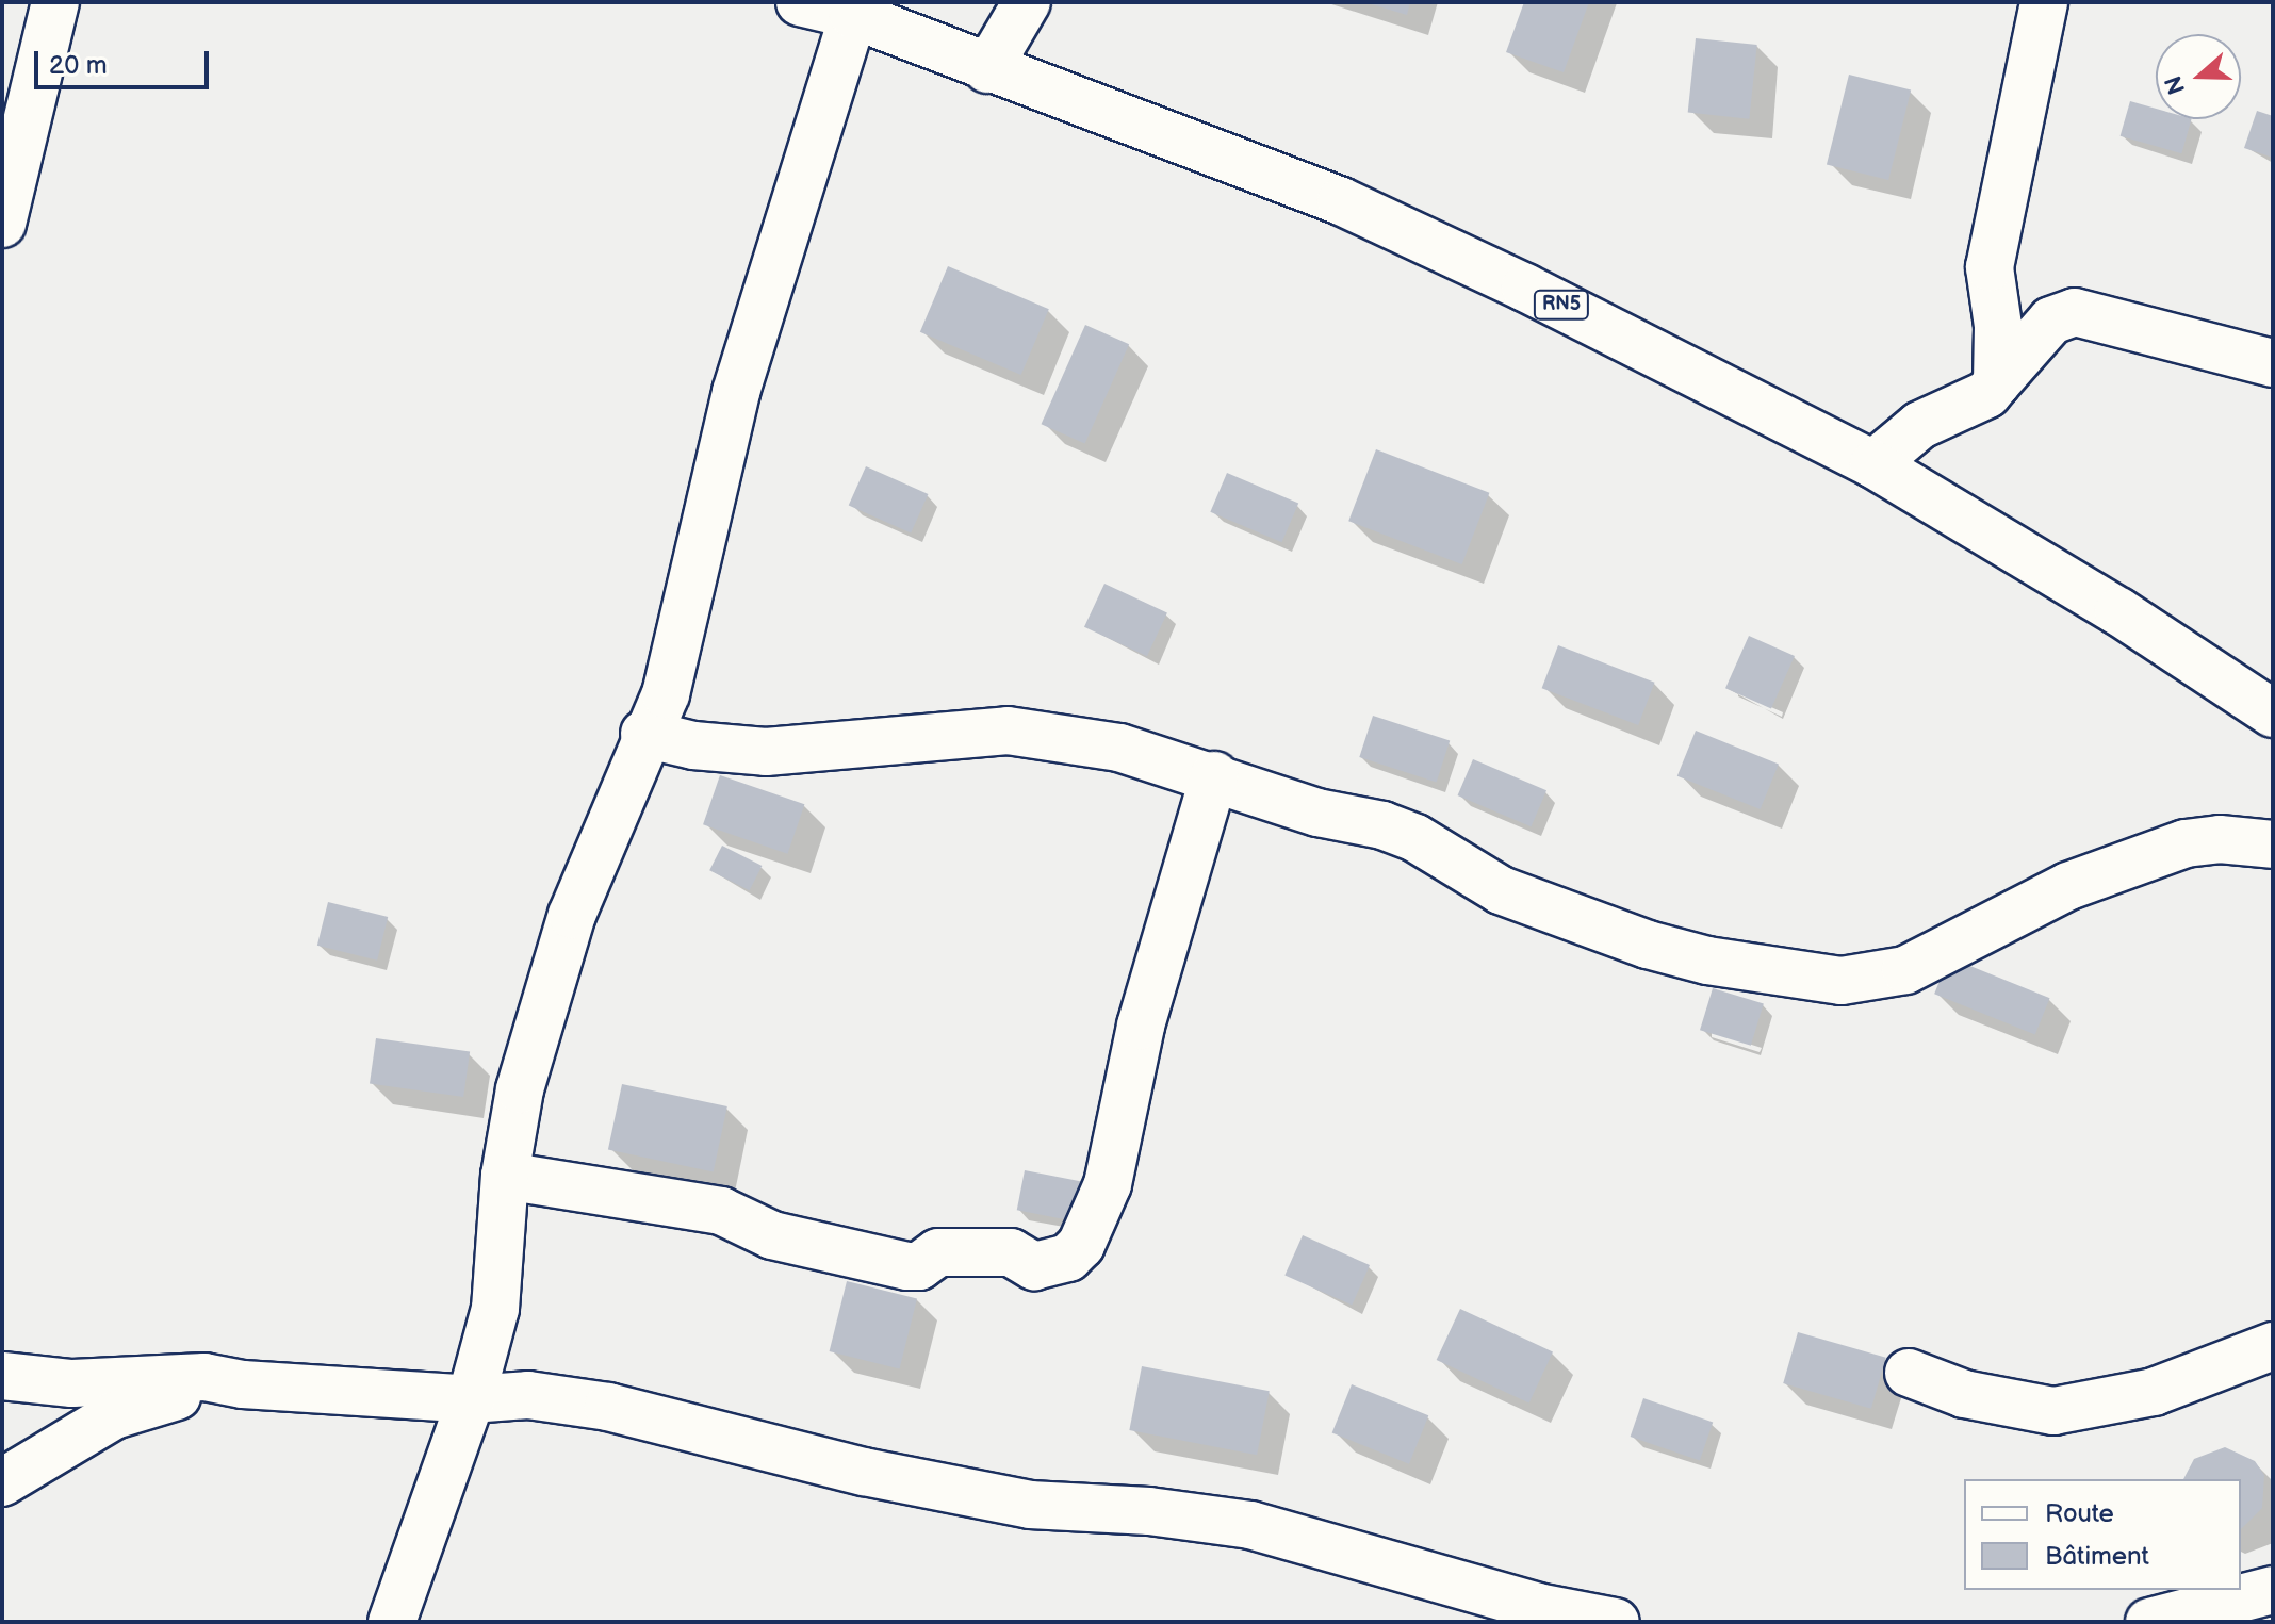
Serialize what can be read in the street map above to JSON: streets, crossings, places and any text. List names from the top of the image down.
{
  "streets": {
    "main road": ["RN5"]
  },
  "legend": ["Route", "Bâtiment"],
  "scale_bar": "20 m",
  "north": "left"
}
